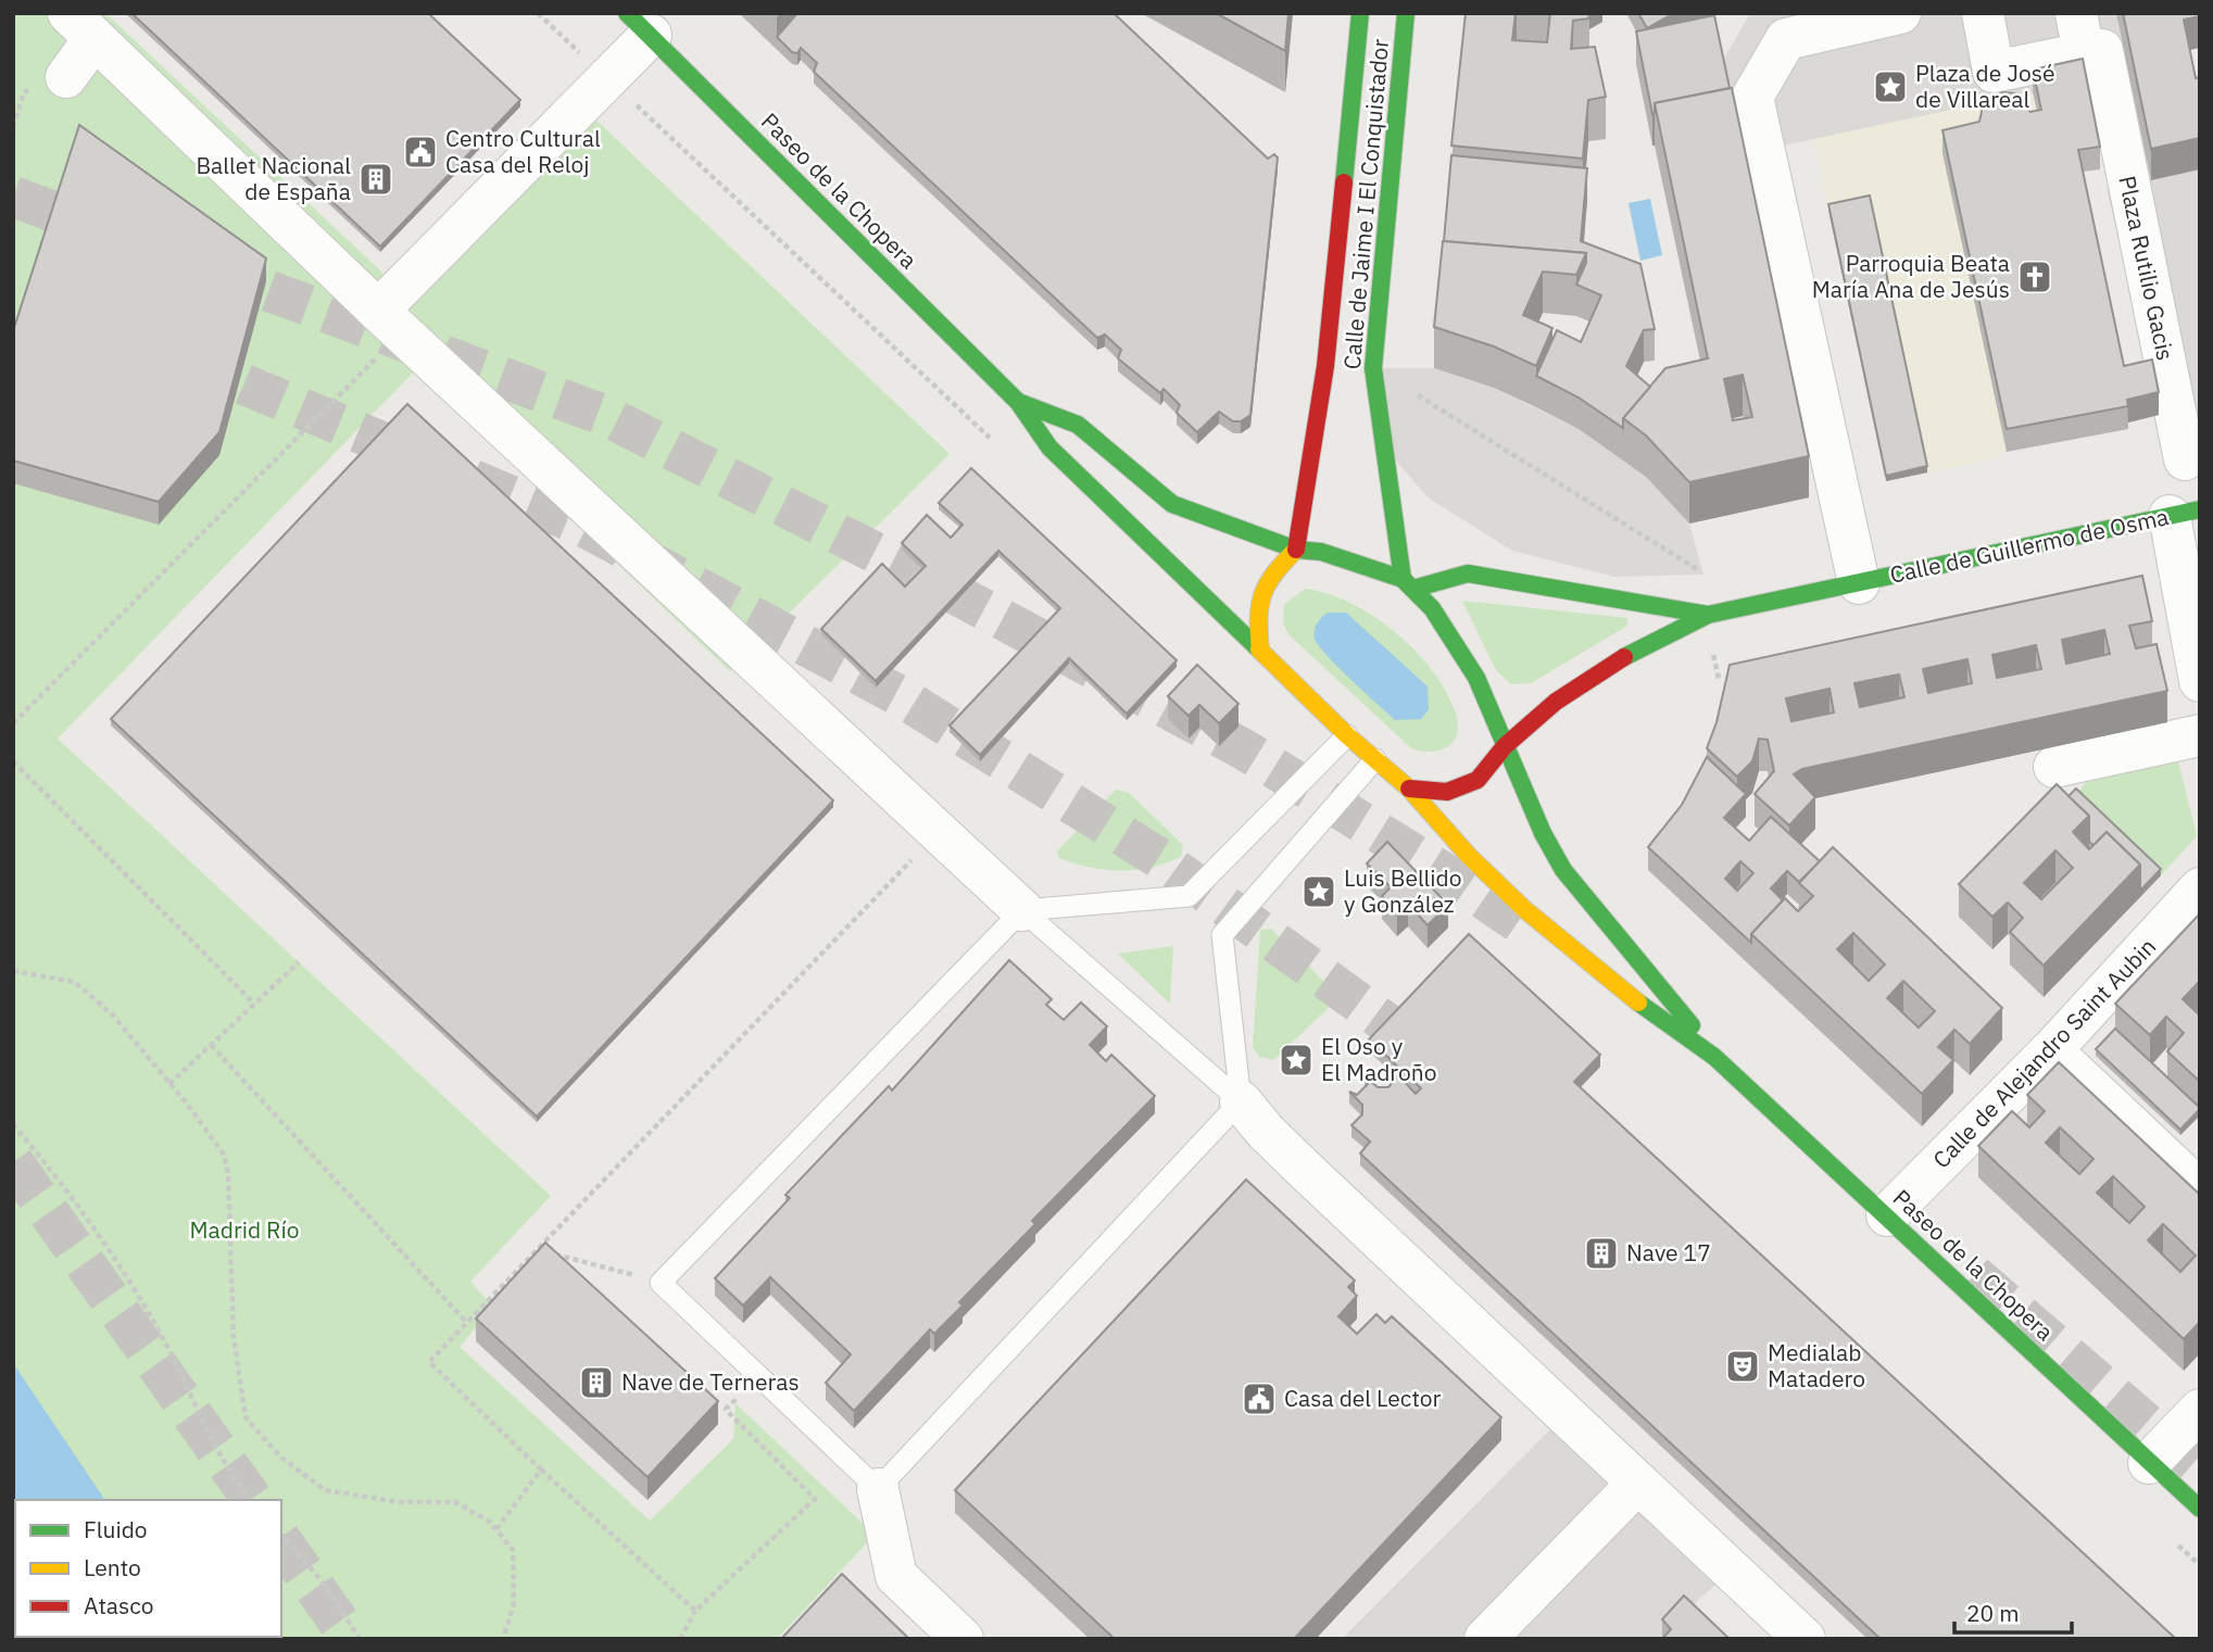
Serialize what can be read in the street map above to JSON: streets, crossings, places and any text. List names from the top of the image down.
{
  "streets": {
    "street": [
      "Paseo de la Chopera",
      "Calle de Jaime I El Conquistador",
      "Plaza Rutilio Gacis",
      "Calle de Guillermo de Osma",
      "Calle de Alejandro Saint Aubin"
    ]
  },
  "crossings": [
    ["Paseo de la Chopera", "Calle de Jaime I El Conquistador"],
    ["Paseo de la Chopera", "Calle de Guillermo de Osma"],
    ["Paseo de la Chopera", "Calle de Alejandro Saint Aubin"],
    ["Calle de Jaime I El Conquistador", "Calle de Guillermo de Osma"]
  ],
  "parks": ["Madrid Río"],
  "places": {
    "place": ["Plaza de José de Villareal", "Luis Bellido y González", "El Oso y El Madroño"],
    "public building": ["Centro Cultural Casa del Reloj", "Casa del Lector"],
    "building": ["Ballet Nacional de España", "Nave 17", "Nave de Terneras"],
    "church": ["Parroquia Beata María Ana de Jesús"],
    "theatre": ["Medialab Matadero"]
  },
  "legend": ["Fluido", "Lento", "Atasco"],
  "scale_bar": "20 m"
}
